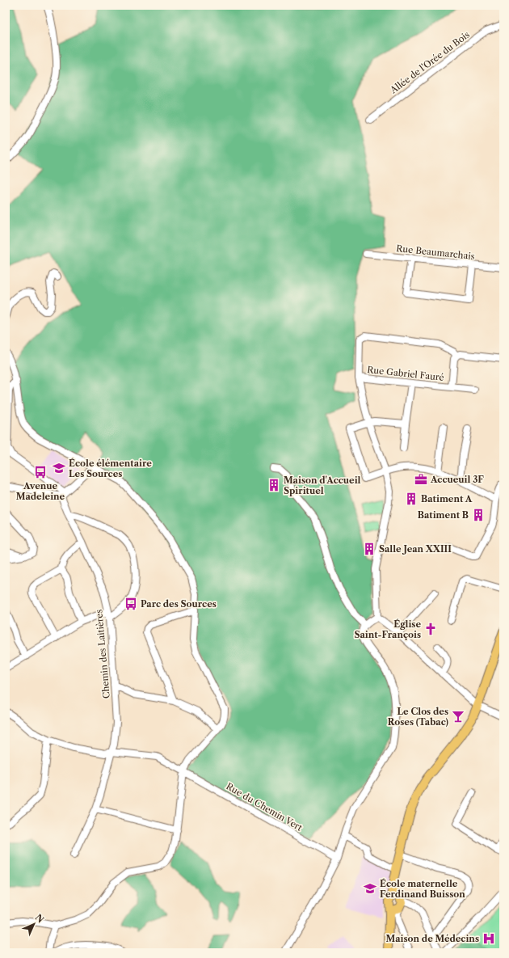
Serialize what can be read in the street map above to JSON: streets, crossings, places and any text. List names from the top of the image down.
{
  "streets": {
    "street": [
      "Allée de l'Orée du Bois",
      "Rue Beaumarchais",
      "Rue Gabriel Fauré",
      "Chemin des Laitières",
      "Rue du Chemin Vert"
    ]
  },
  "crossings": [
    ["Chemin des Laitières", "Rue du Chemin Vert"]
  ],
  "places": {
    "school or university": ["École élémentaire Les Sources", "École maternelle Ferdinand Buisson"],
    "bus stop": ["Avenue Madeleine", "Parc des Sources"],
    "office": ["Accueuil 3F"],
    "building": [
      "Maison d'Accueil Spirituel",
      "Batiment A",
      "Batiment B",
      "Salle Jean XXIII"
    ],
    "church": ["Église Saint-François"],
    "bar": ["Le Clos des Roses (Tabac)"],
    "hospital": ["Maison de Médecins"]
  },
  "north": "top right"
}
